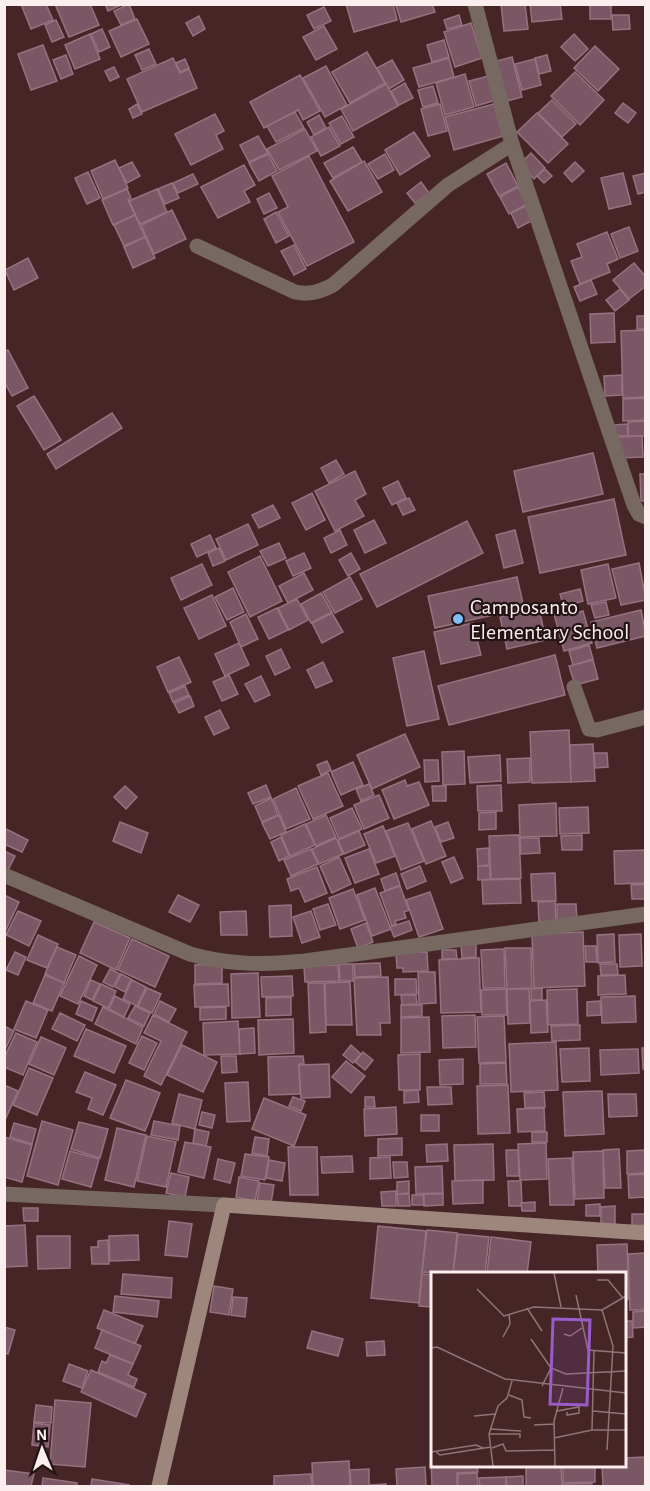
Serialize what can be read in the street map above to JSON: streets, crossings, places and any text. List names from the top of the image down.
{
  "places": ["Camposanto Elementary School"],
  "north": "top"
}
